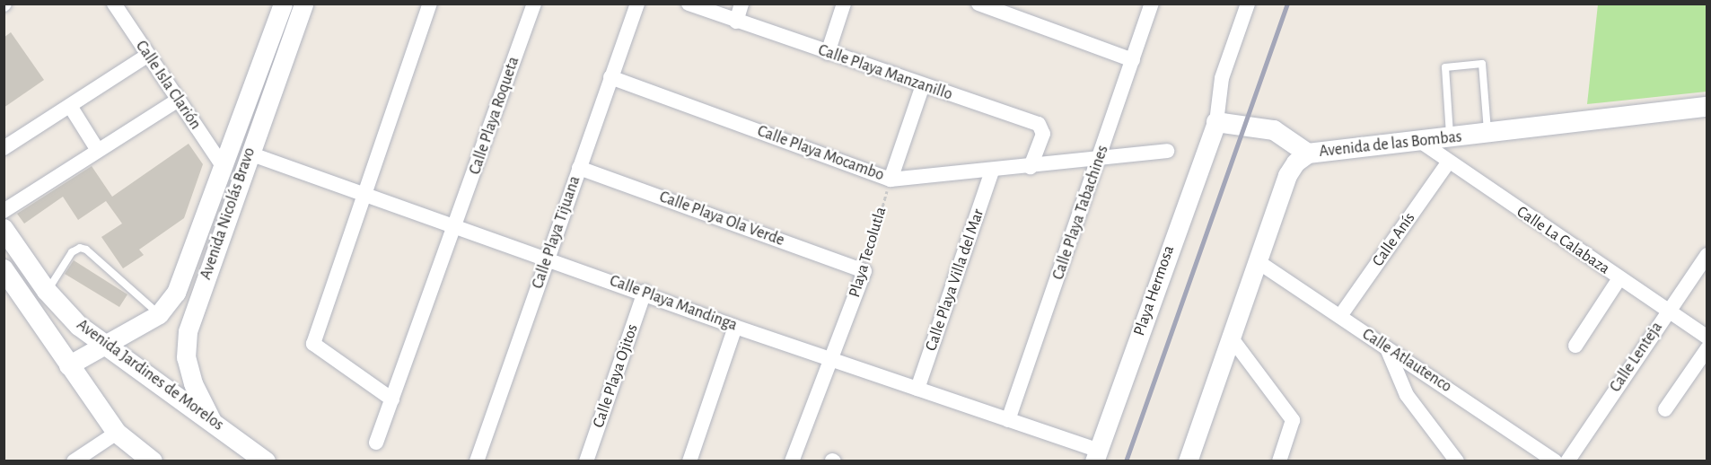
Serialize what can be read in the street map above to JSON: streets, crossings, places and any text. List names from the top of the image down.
{
  "streets": {
    "main road": ["Avenida de las Bombas", "Avenida Jardines de Morelos"],
    "street": [
      "Calle Playa Manzanillo",
      "Calle Isla Clarión",
      "Calle Playa Roqueta",
      "Calle Playa Mocambo",
      "Calle Playa Tabachines",
      "Avenida Nicolás Bravo",
      "Calle Playa Ola Verde",
      "Calle Playa Tijuana",
      "Calle Anís",
      "Calle La Calabaza",
      "Playa Tecolutla",
      "Calle Playa Villa del Mar",
      "Playa Hermosa",
      "Calle Playa Mandinga",
      "Calle Lenteja",
      "Calle Atlautenco",
      "Calle Playa Ojitos"
    ]
  },
  "crossings": [
    ["Calle Playa Manzanillo", "Calle Playa Mocambo"],
    ["Calle Isla Clarión", "Avenida Nicolás Bravo"],
    ["Calle Playa Roqueta", "Calle Playa Mandinga"],
    ["Avenida de las Bombas", "Calle La Calabaza"],
    ["Avenida de las Bombas", "Calle Atlautenco"],
    ["Calle Playa Mocambo", "Calle Playa Tabachines"],
    ["Calle Playa Mocambo", "Calle Playa Tijuana"],
    ["Calle Playa Mocambo", "Playa Tecolutla"],
    ["Calle Playa Mocambo", "Calle Playa Villa del Mar"],
    ["Calle Playa Tabachines", "Calle Playa Mandinga"],
    ["Avenida Nicolás Bravo", "Calle Playa Mandinga"],
    ["Avenida Nicolás Bravo", "Avenida Jardines de Morelos"],
    ["Calle Playa Ola Verde", "Calle Playa Tijuana"],
    ["Calle Playa Ola Verde", "Playa Tecolutla"],
    ["Calle Playa Tijuana", "Calle Playa Mandinga"],
    ["Calle Anís", "Calle La Calabaza"],
    ["Calle Anís", "Calle Atlautenco"],
    ["Calle La Calabaza", "Calle Lenteja"],
    ["Playa Tecolutla", "Calle Playa Mandinga"],
    ["Calle Playa Villa del Mar", "Calle Playa Mandinga"],
    ["Playa Hermosa", "Calle Playa Mandinga"],
    ["Calle Playa Mandinga", "Calle Playa Ojitos"]
  ]
}
